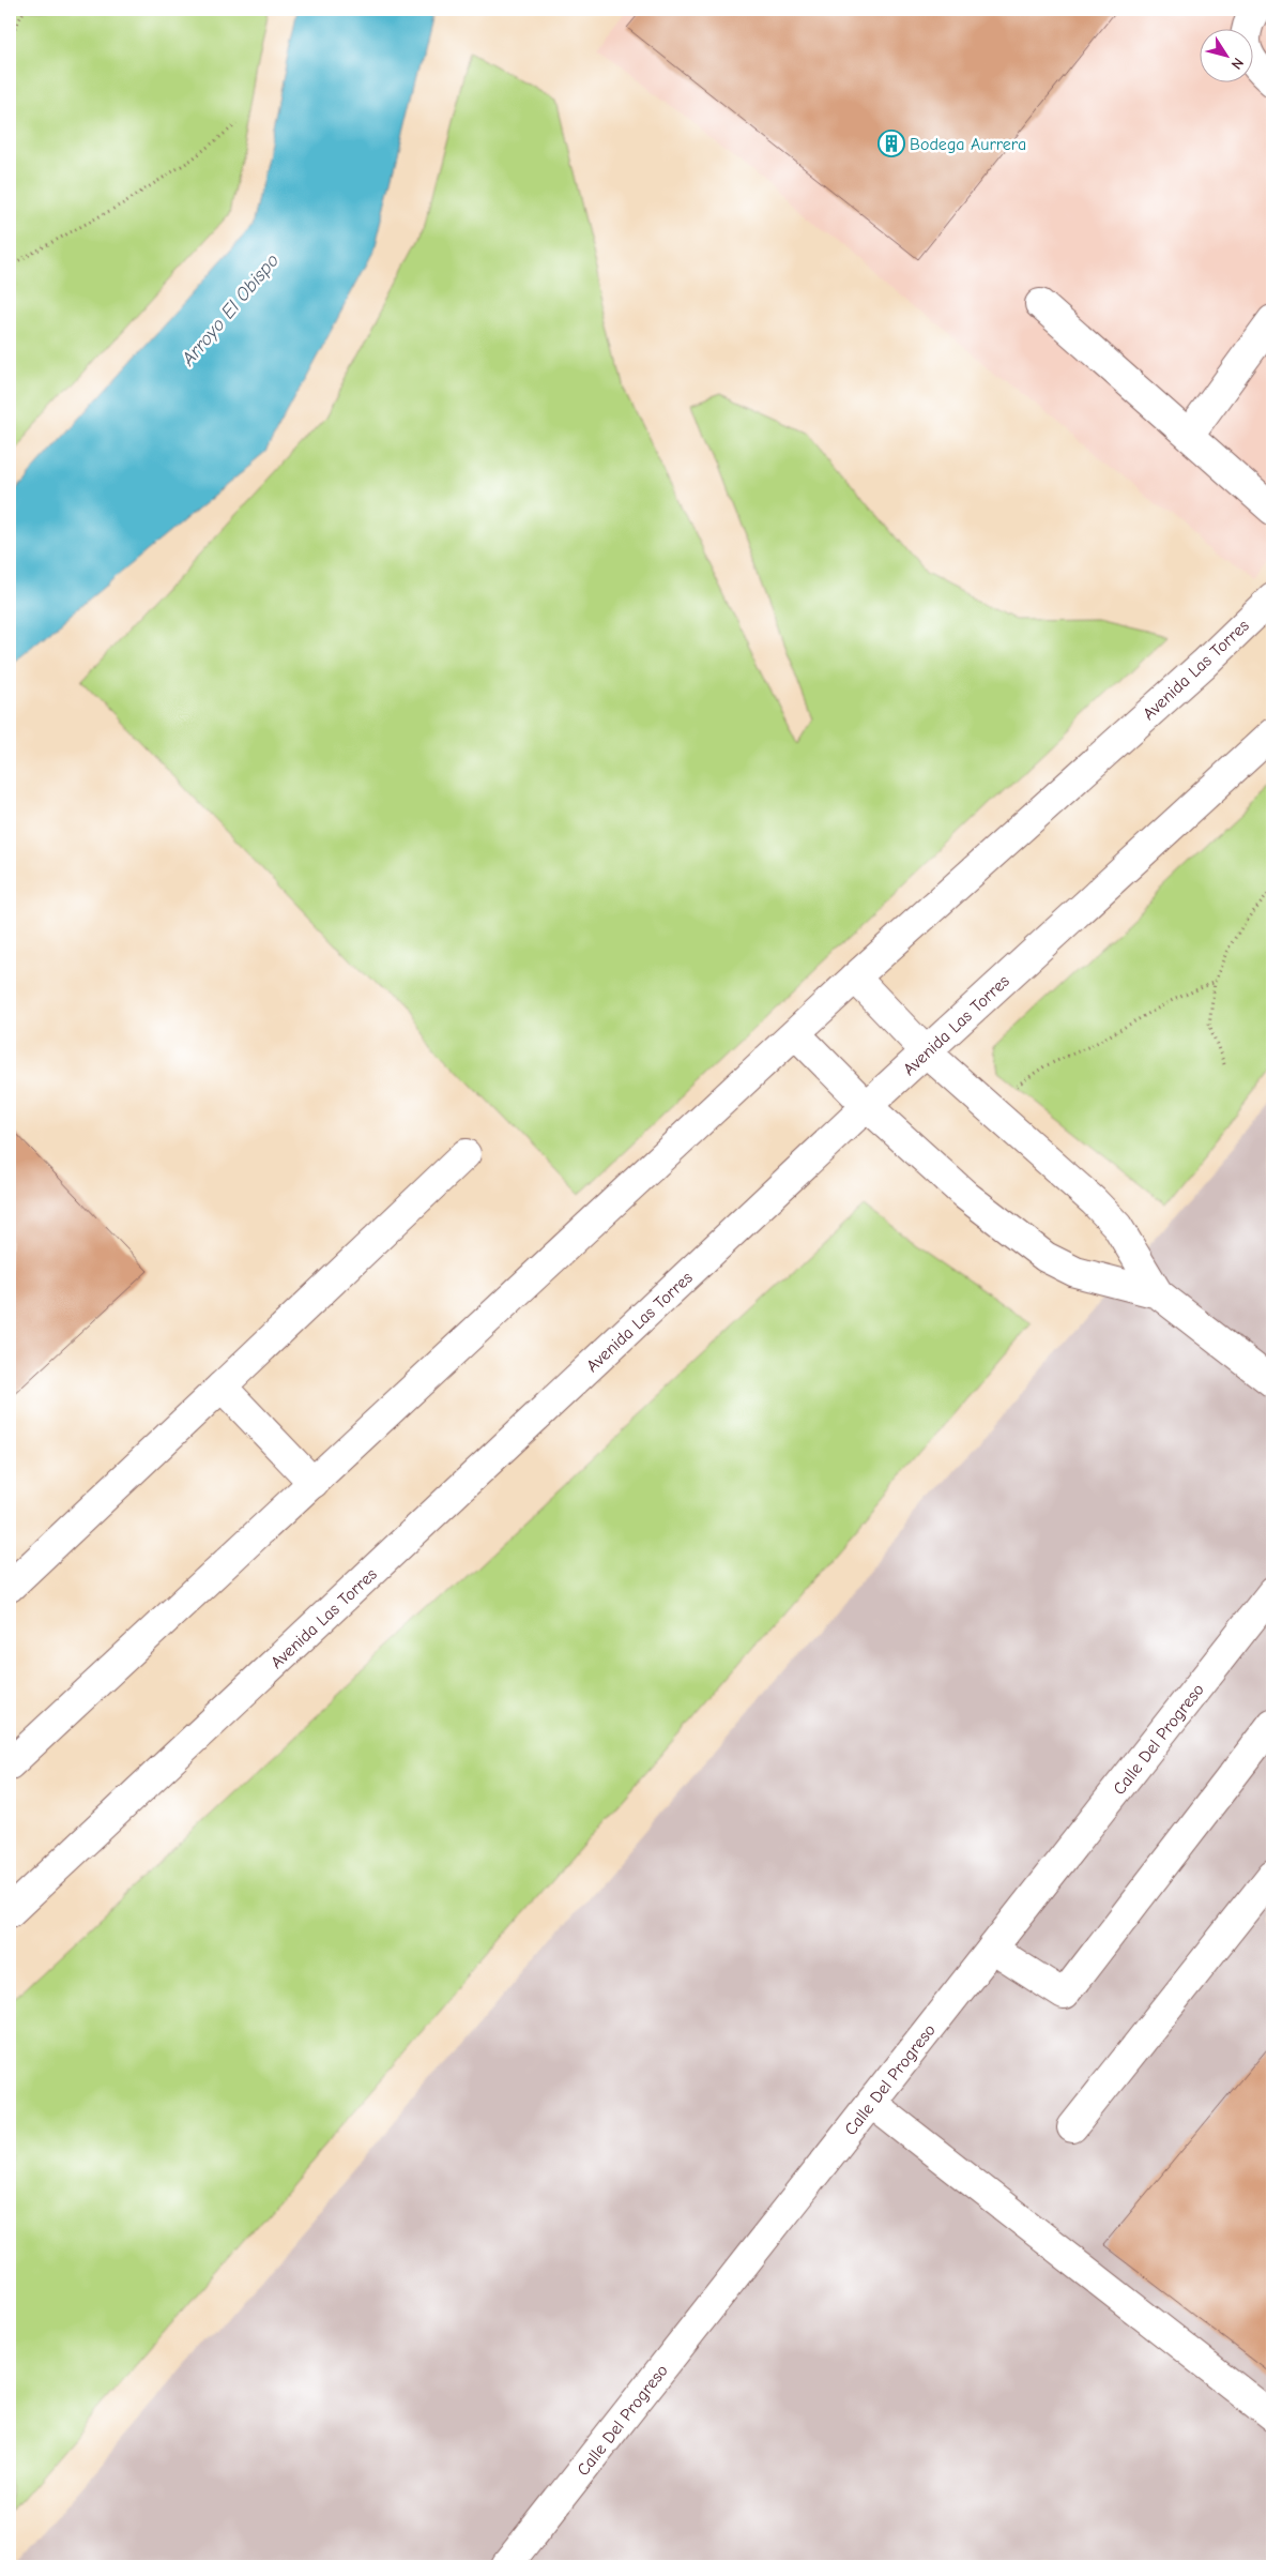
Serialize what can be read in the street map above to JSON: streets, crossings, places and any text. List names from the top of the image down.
{
  "streets": {
    "street": ["Avenida Las Torres", "Calle Del Progreso"]
  },
  "water": ["Arroyo El Obispo"],
  "places": {
    "building": ["Bodega Aurrera"]
  },
  "north": "bottom right"
}
